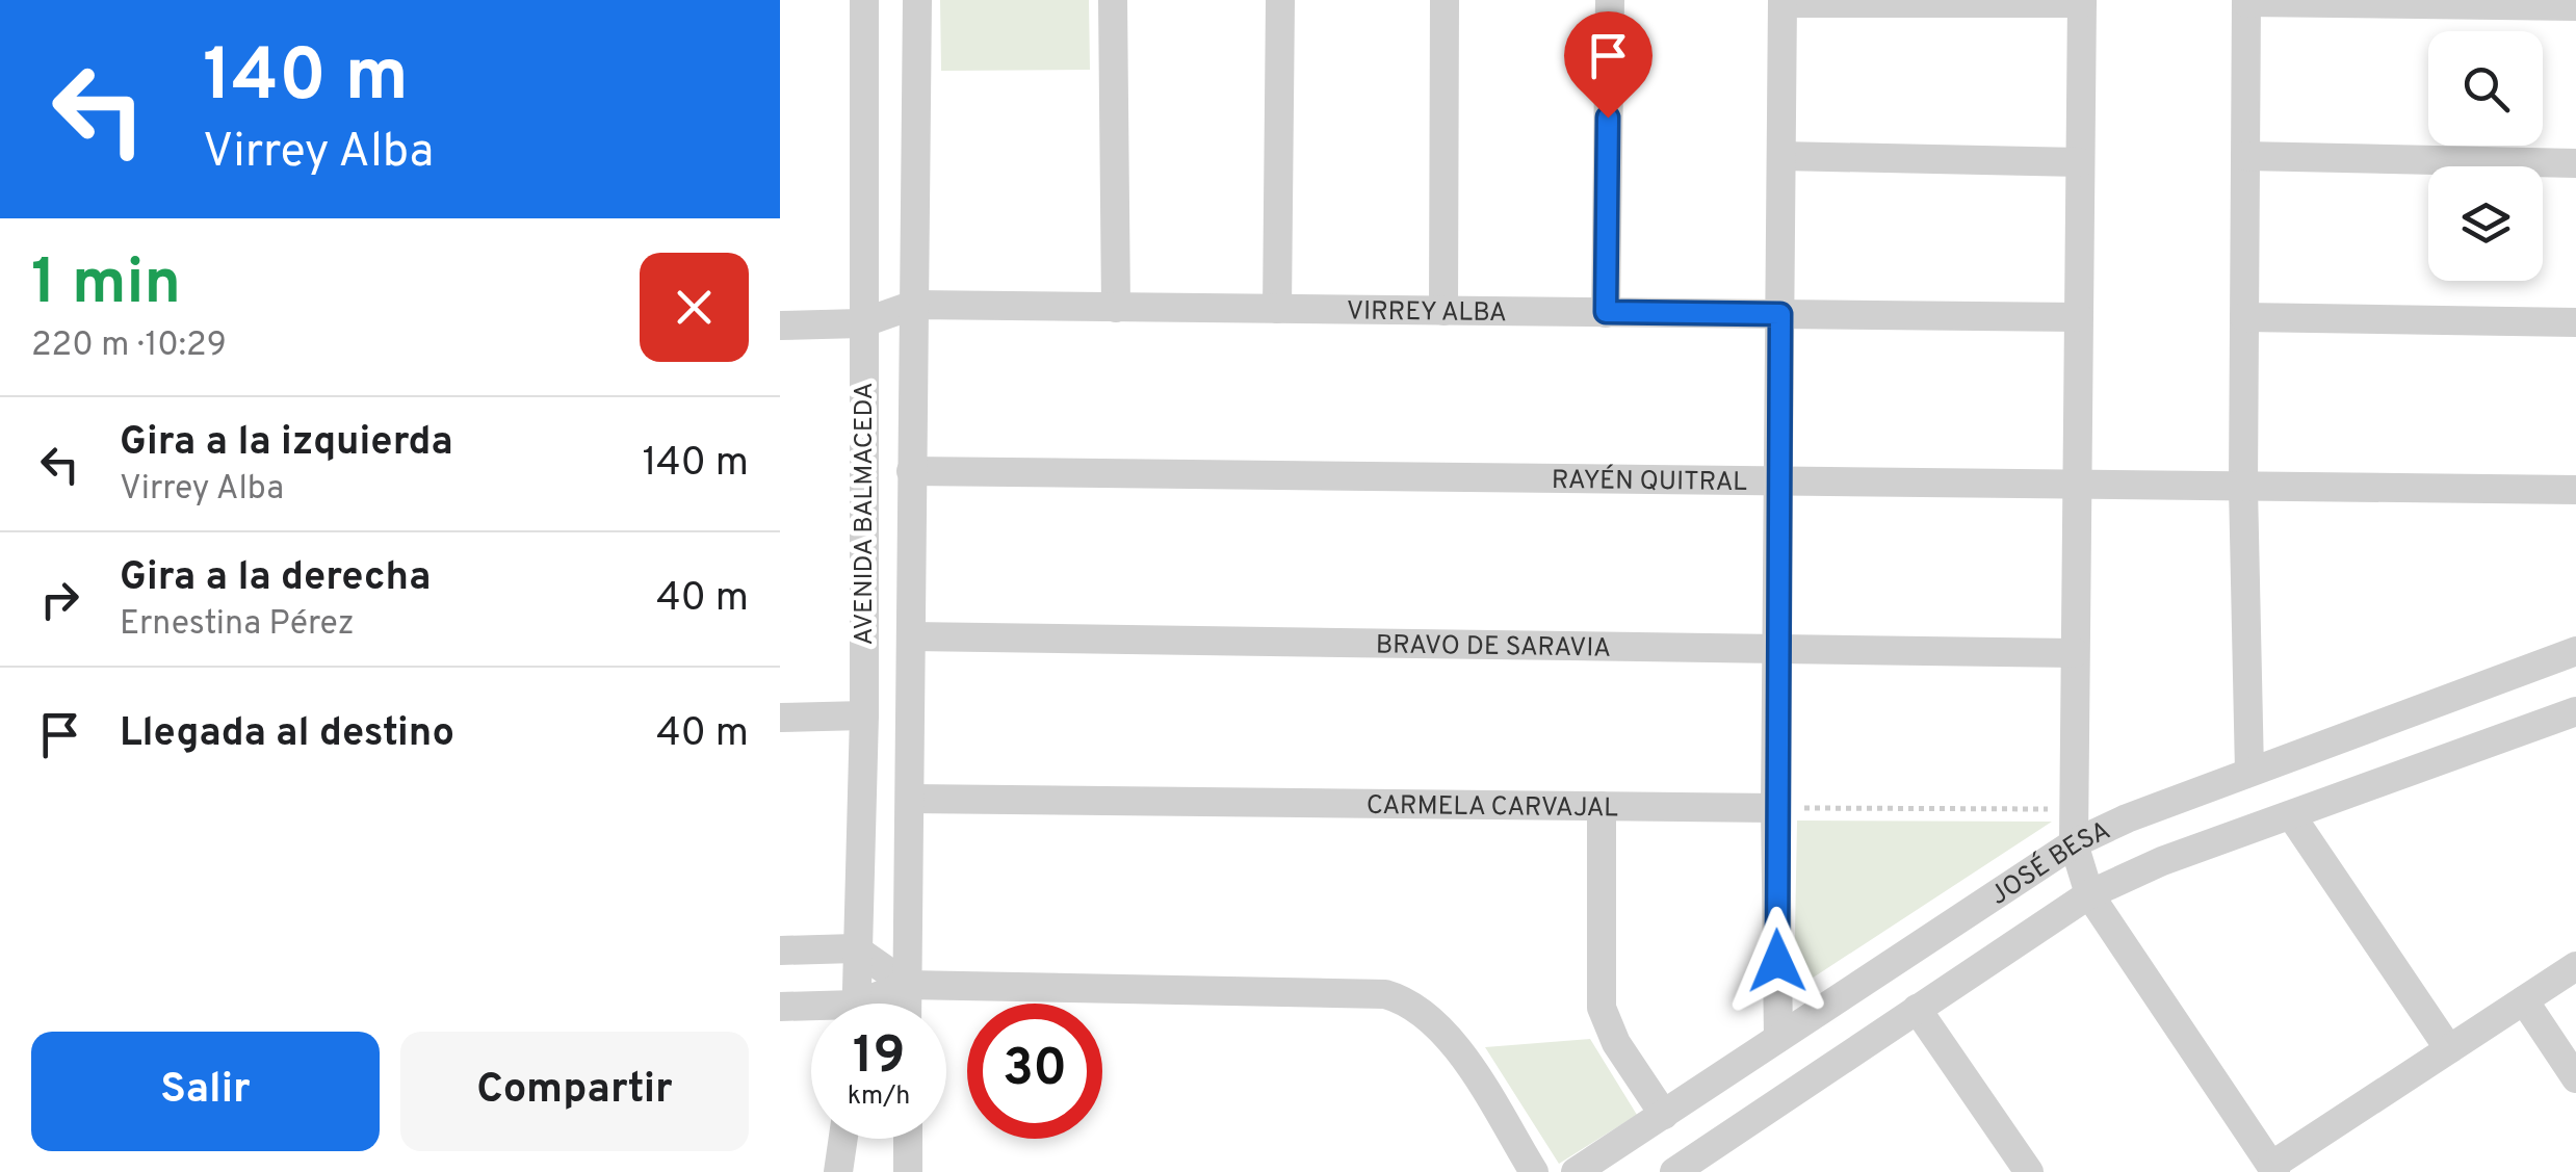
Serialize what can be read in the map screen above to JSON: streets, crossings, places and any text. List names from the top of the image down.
{
  "streets": {
    "street": [
      "VIRREY ALBA",
      "RAYÉN QUITRAL",
      "AVENIDA BALMACEDA",
      "BRAVO DE SARAVIA",
      "CARMELA CARVAJAL",
      "JOSÉ BESA"
    ]
  },
  "crossings": [
    ["VIRREY ALBA", "AVENIDA BALMACEDA"],
    ["RAYÉN QUITRAL", "AVENIDA BALMACEDA"],
    ["AVENIDA BALMACEDA", "BRAVO DE SARAVIA"],
    ["AVENIDA BALMACEDA", "CARMELA CARVAJAL"]
  ],
  "page": {
    "turn": ["140 m", "Virrey Alba"],
    "heading": ["1 min", "220 m · 10:29"],
    "list": [
      {
        "name": "Gira a la izquierda",
        "note": "Virrey Alba",
        "value": "140 m"
      },
      {
        "name": "Gira a la derecha",
        "note": "Ernestina Pérez",
        "value": "40 m"
      },
      {
        "name": "Llegada al destino",
        "value": "40 m"
      }
    ],
    "speed": "19 km/h",
    "limit": "30",
    "buttons": ["Salir", "Compartir"]
  }
}
